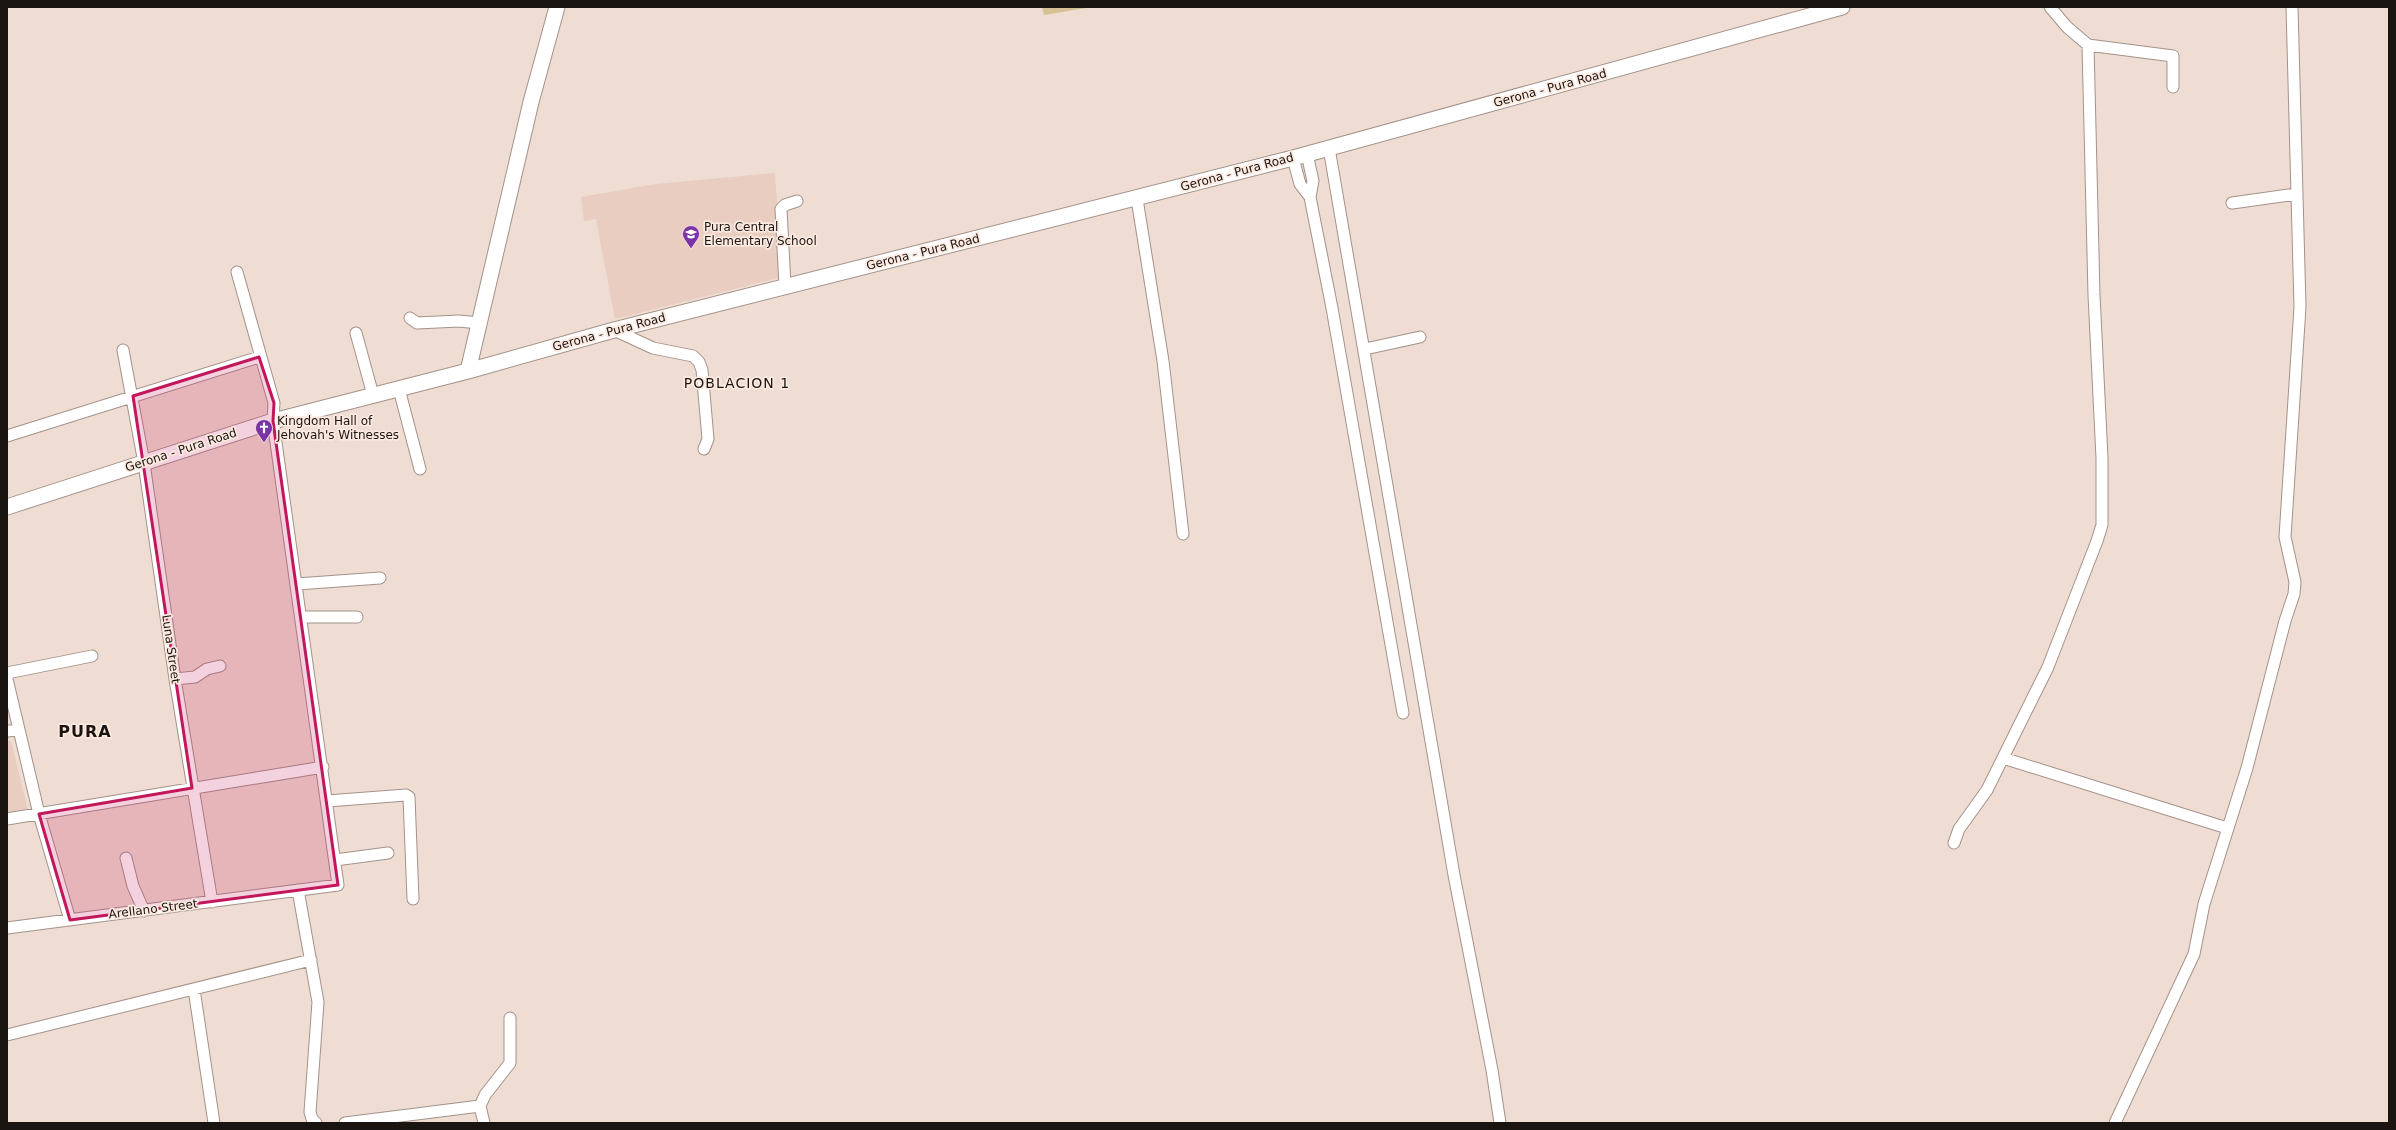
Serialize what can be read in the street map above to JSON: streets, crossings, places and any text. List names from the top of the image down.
{
  "streets": {
    "main road": ["Gerona - Pura Road"],
    "street": ["Luna Street", "Arellano Street"]
  },
  "crossings": [
    ["Gerona - Pura Road", "Luna Street"],
    ["Luna Street", "Arellano Street"]
  ],
  "districts": ["POBLACION 1", "PURA"],
  "places": {
    "school or university": ["Pura Central Elementary School"],
    "church": ["Kingdom Hall of Jehovah's Witnesses"]
  }
}
